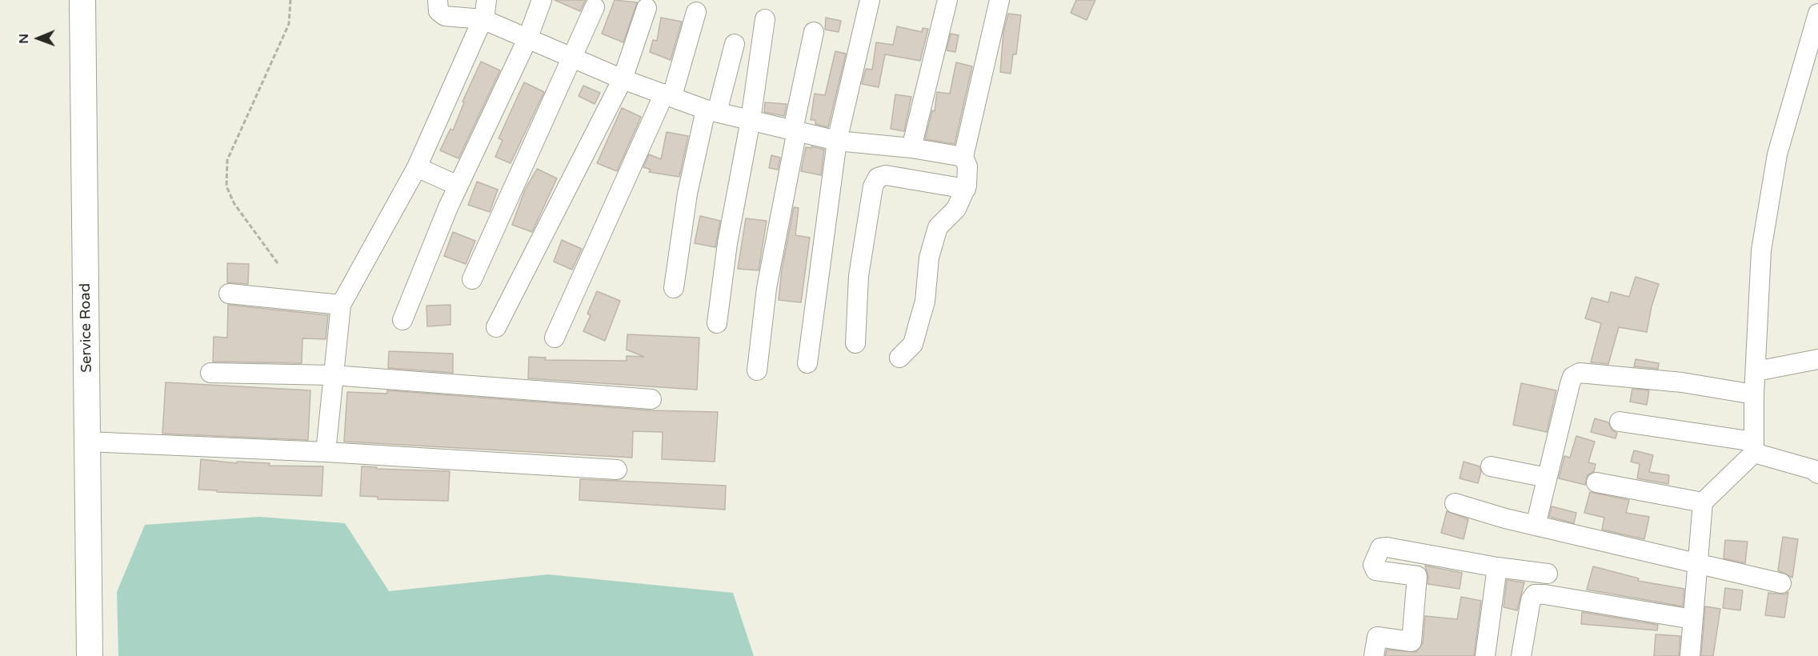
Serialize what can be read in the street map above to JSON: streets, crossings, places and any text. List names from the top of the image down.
{
  "streets": {
    "main road": ["Service Road"]
  },
  "north": "left"
}
